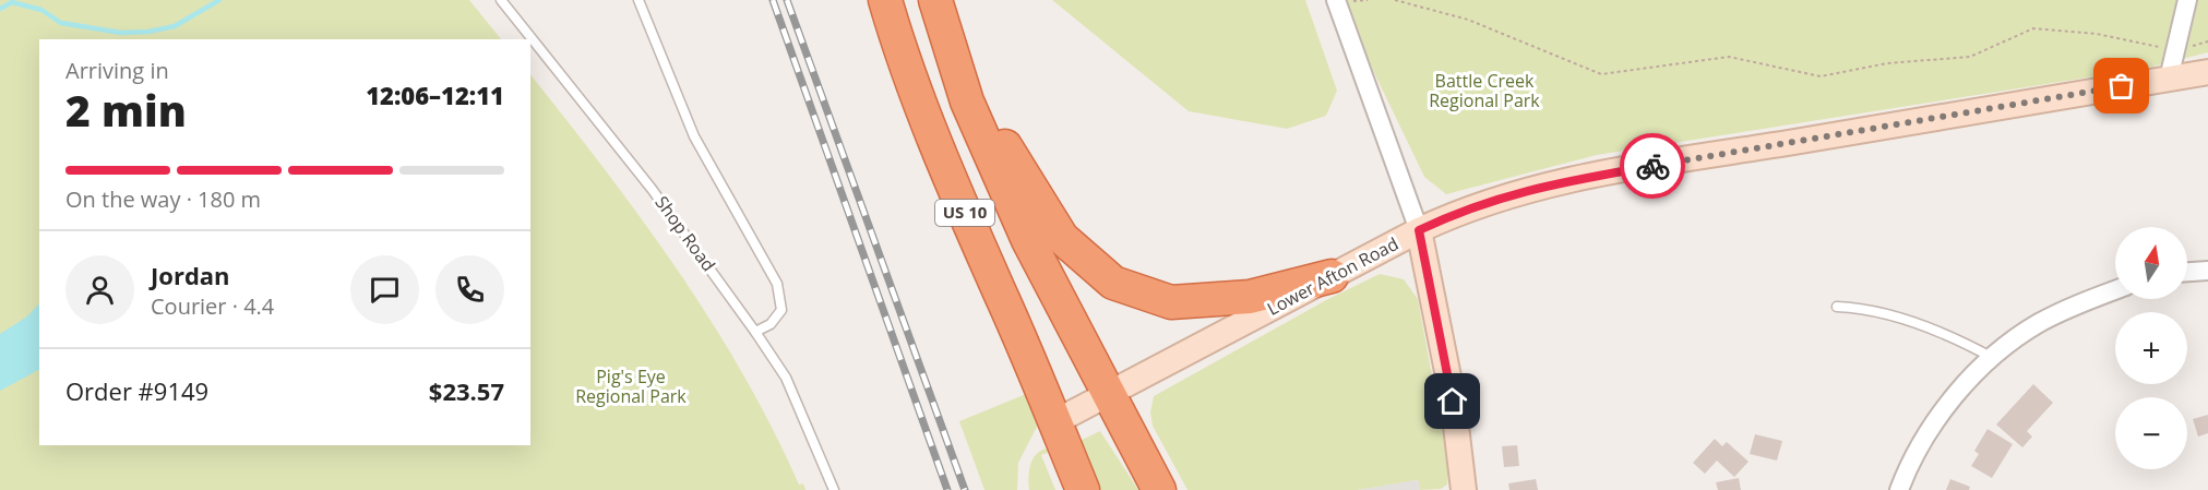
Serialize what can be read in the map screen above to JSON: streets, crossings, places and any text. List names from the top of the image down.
{
  "streets": {
    "highway": ["US 10"],
    "main road": ["Lower Afton Road"],
    "lane": ["Shop Road"]
  },
  "crossings": [
    ["US 10", "Lower Afton Road"]
  ],
  "parks": ["Battle Creek Regional Park", "Pig's Eye Regional Park"],
  "north": "top",
  "page": {
    "heading": ["2 min", "Arriving in", "12:06–12:11"],
    "panel": [
      "Jordan",
      "Courier · 4.4",
      "Order #9149",
      "$23.57"
    ],
    "bar": "On the way · 180 m",
    "map_buttons": ["+", "−"]
  }
}
